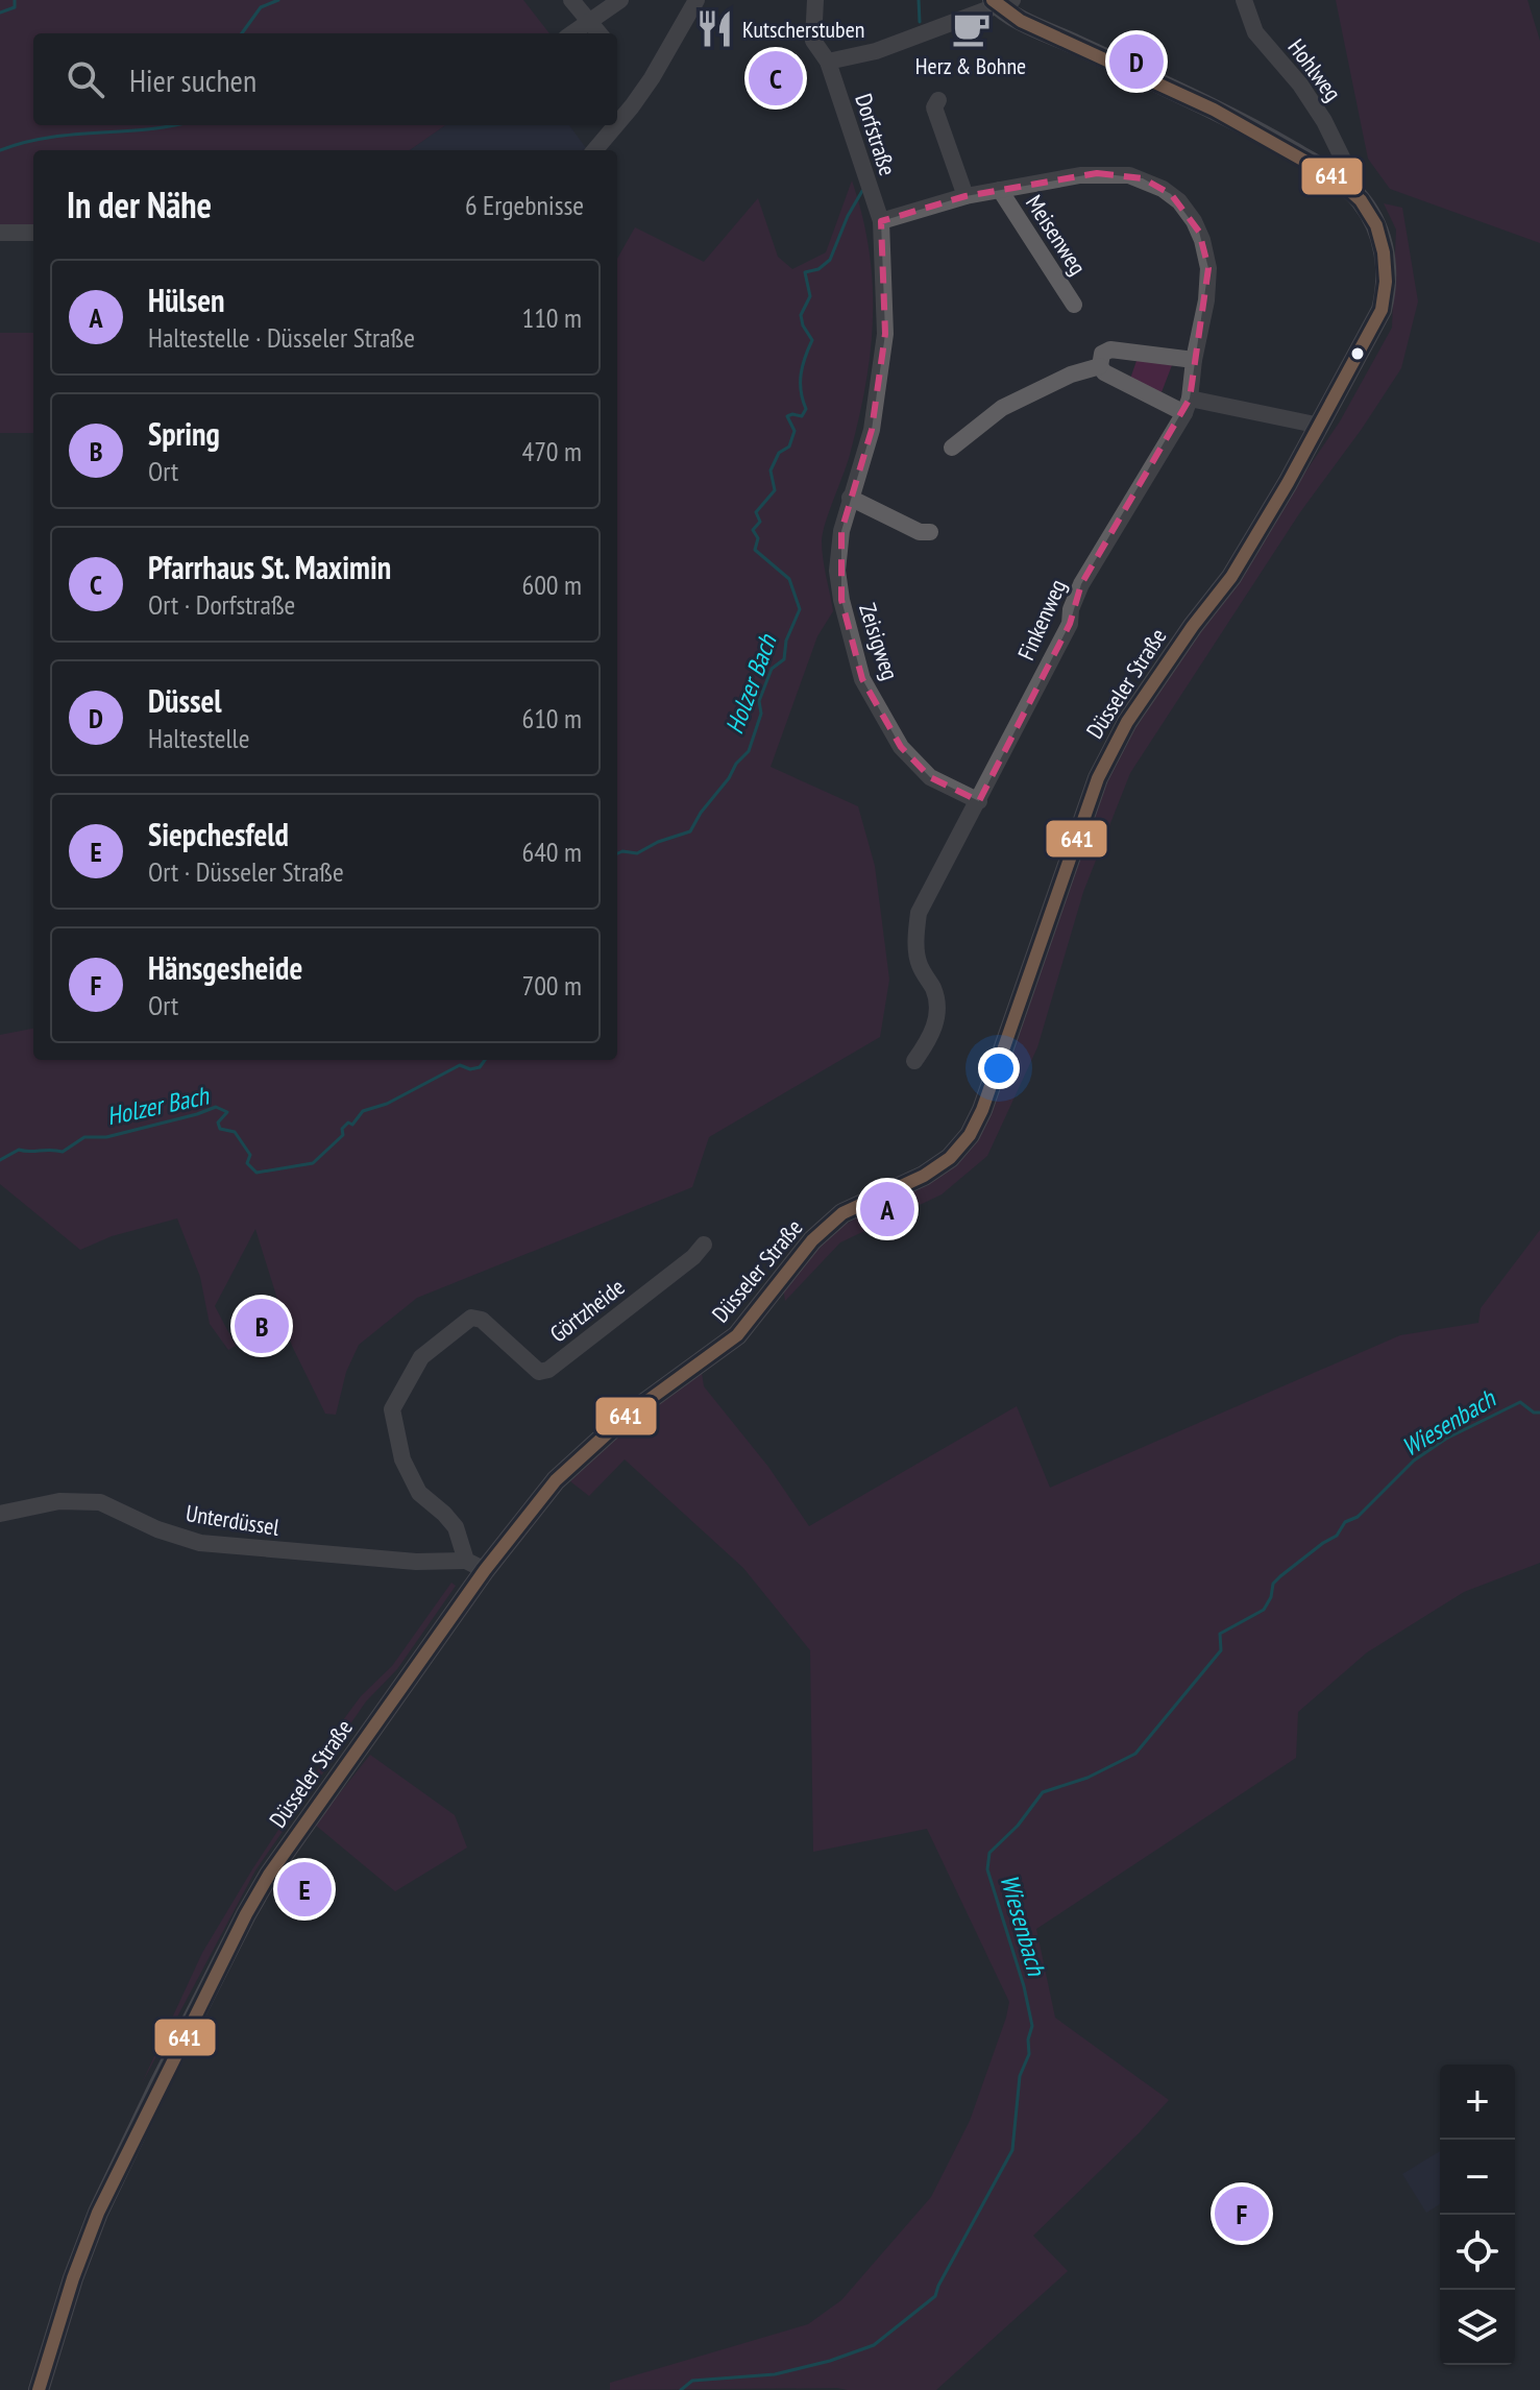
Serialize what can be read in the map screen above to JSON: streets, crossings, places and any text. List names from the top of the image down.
{
  "streets": {
    "main road": ["Düsseler Straße"],
    "street": [
      "Hohlweg",
      "Dorfstraße",
      "Meisenweg",
      "Finkenweg",
      "Zeisigweg",
      "Görtzheide",
      "Unterdüssel"
    ]
  },
  "crossings": [
    ["Dorfstraße", "Finkenweg"],
    ["Dorfstraße", "Zeisigweg"],
    ["Meisenweg", "Finkenweg"],
    ["Finkenweg", "Zeisigweg"],
    ["Düsseler Straße", "Görtzheide"],
    ["Düsseler Straße", "Unterdüssel"],
    ["Görtzheide", "Unterdüssel"]
  ],
  "water": ["Holzer Bach", "Wiesenbach"],
  "places": {
    "cafe": ["Herz & Bohne"],
    "restaurant": ["Kutscherstuben"]
  },
  "lines": ["transit line 641"],
  "page": {
    "pins": [
      "D",
      "C",
      "A",
      "B",
      "E",
      "F"
    ],
    "search": "Hier suchen",
    "heading": ["In der Nähe", "6 Ergebnisse"],
    "list": [
      {
        "mark": "A",
        "name": "Hülsen",
        "note": "Haltestelle · Düsseler Straße",
        "value": "110 m"
      },
      {
        "mark": "B",
        "name": "Spring",
        "note": "Ort",
        "value": "470 m"
      },
      {
        "mark": "C",
        "name": "Pfarrhaus St. Maximin",
        "note": "Ort · Dorfstraße",
        "value": "600 m"
      },
      {
        "mark": "D",
        "name": "Düssel",
        "note": "Haltestelle",
        "value": "610 m"
      },
      {
        "mark": "E",
        "name": "Siepchesfeld",
        "note": "Ort · Düsseler Straße",
        "value": "640 m"
      },
      {
        "mark": "F",
        "name": "Hänsgesheide",
        "note": "Ort",
        "value": "700 m"
      }
    ],
    "map_buttons": ["+", "−"]
  }
}
